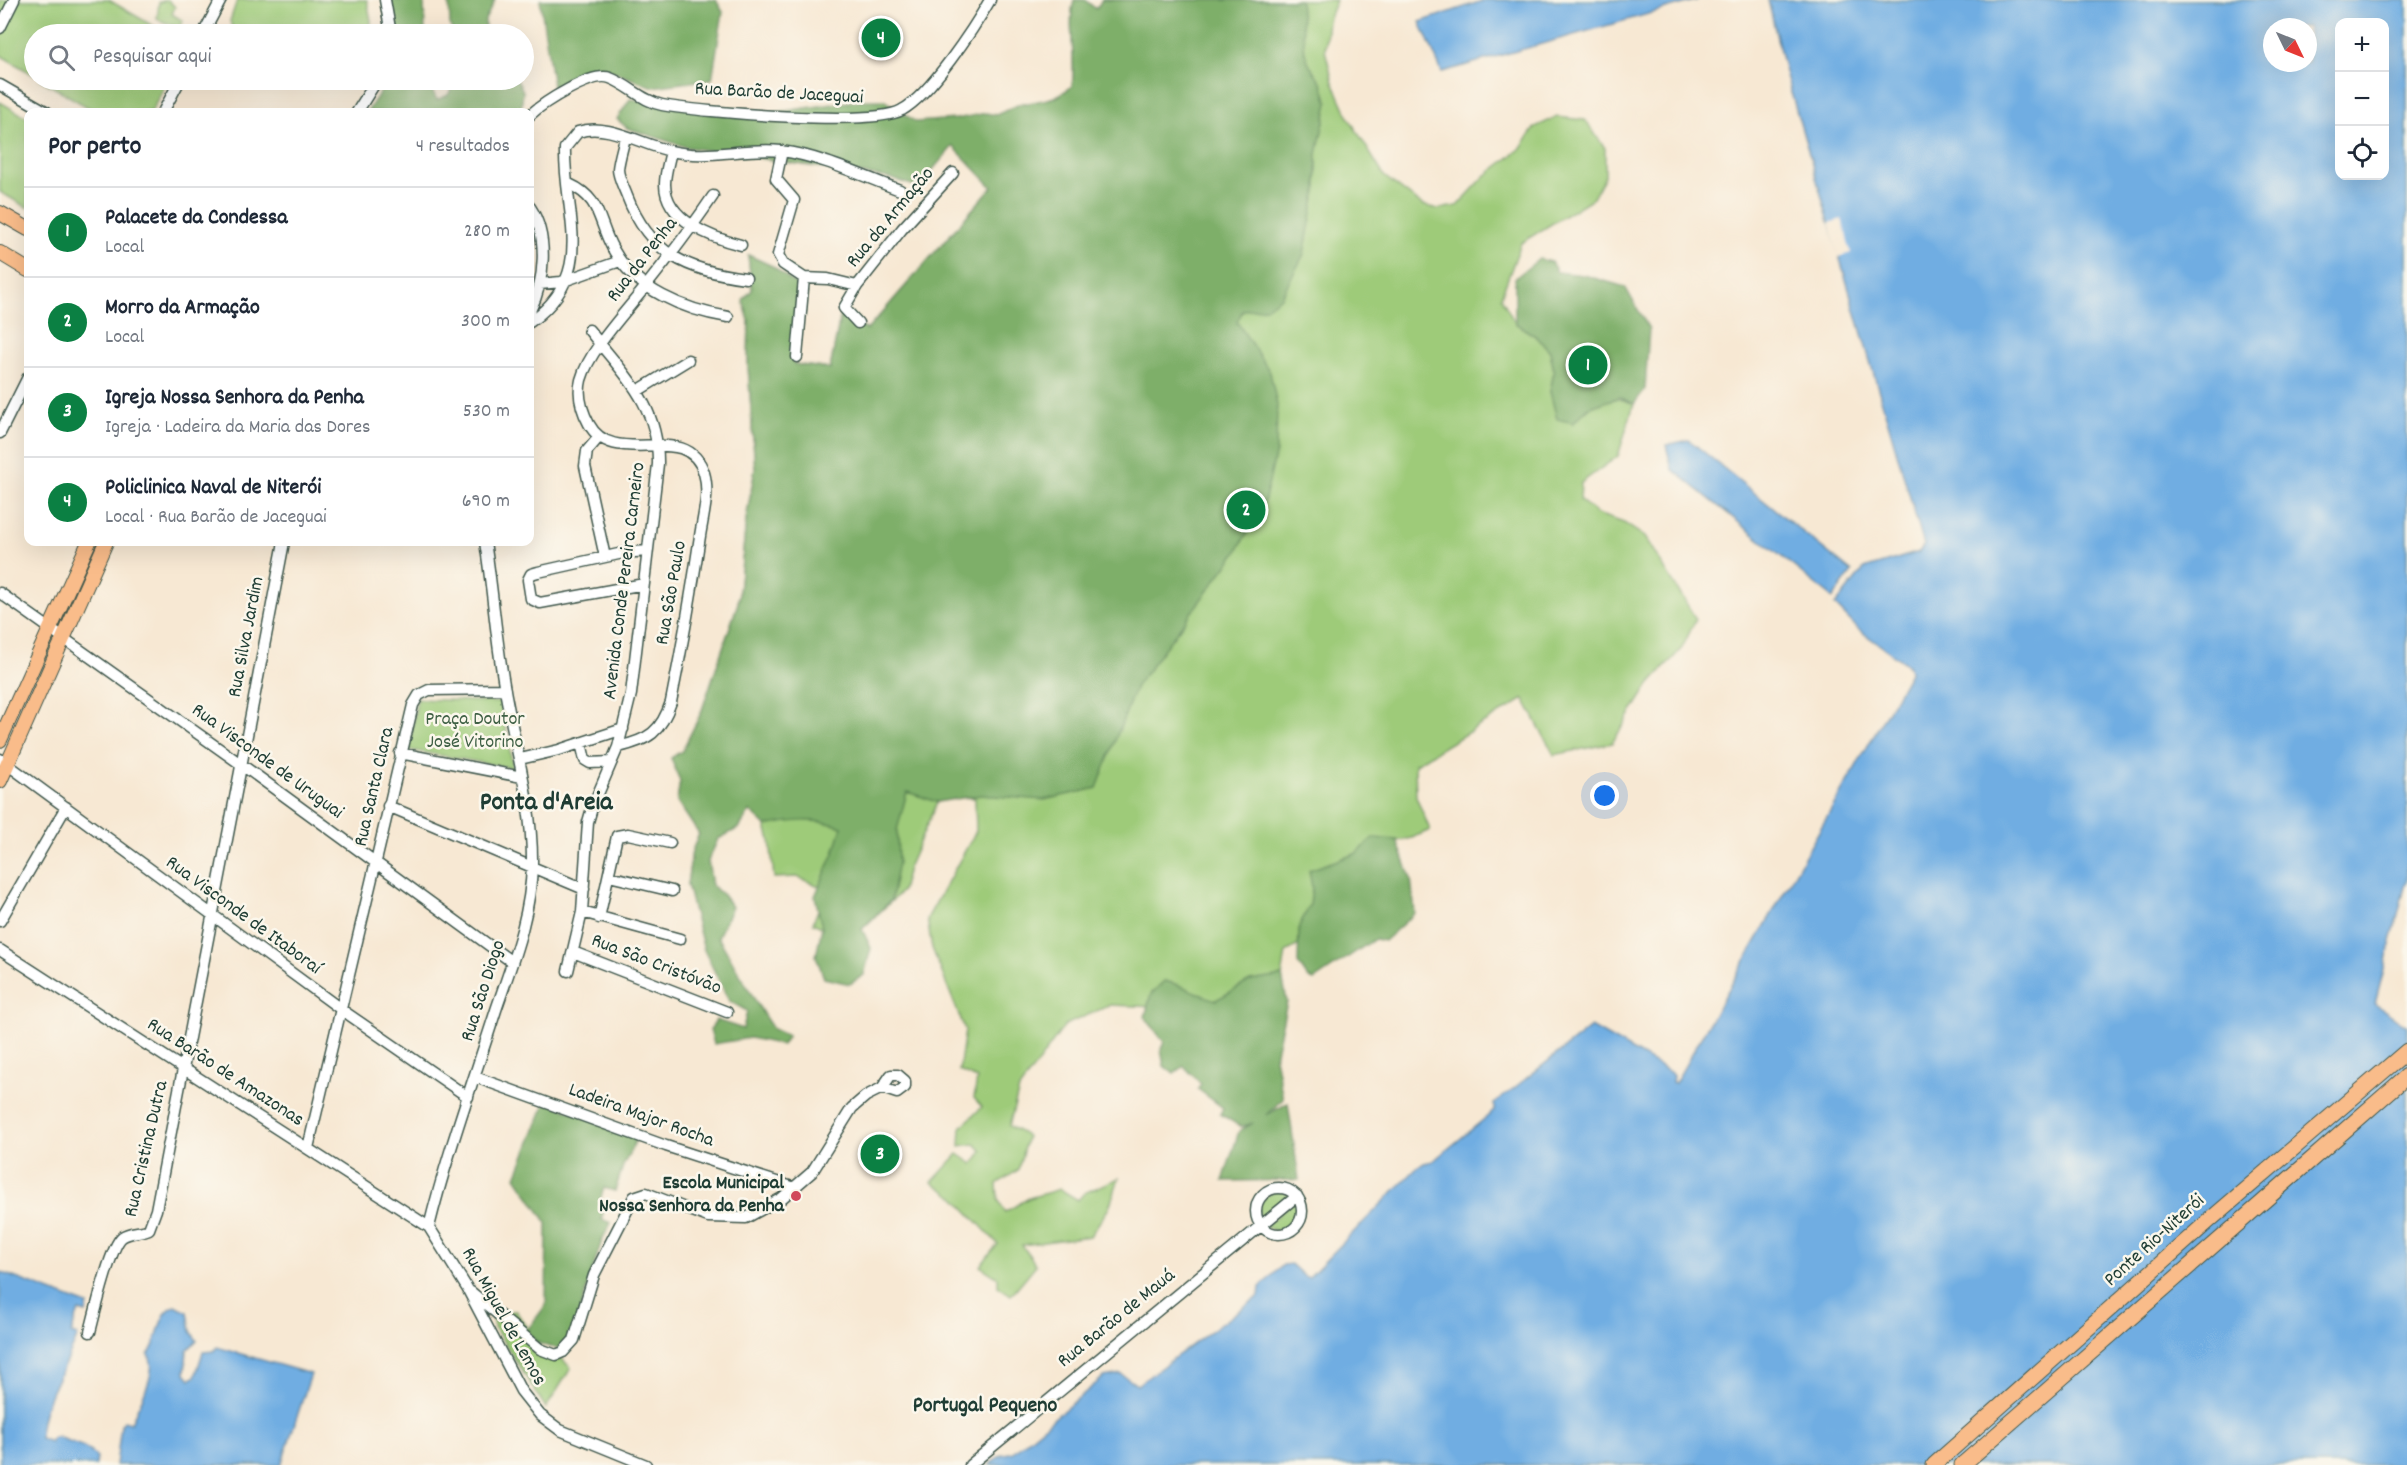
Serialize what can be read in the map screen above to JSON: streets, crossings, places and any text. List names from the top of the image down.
{
  "streets": {
    "highway": ["Ponte Rio-Niterói"],
    "street": [
      "Rua Barão de Jaceguai",
      "Rua da Armação",
      "Rua da Penha",
      "Avenida Conde Pereira Carneiro",
      "Rua São Paulo",
      "Rua Silva Jardim",
      "Rua Visconde de Uruguai",
      "Rua Santa Clara",
      "Rua Visconde de Itaboraí",
      "Rua São Cristóvão",
      "Rua São Diogo",
      "Rua Barão de Amazonas",
      "Ladeira Major Rocha",
      "Rua Cristina Dutra",
      "Rua Miguel de Lemos",
      "Rua Barão de Mauá"
    ]
  },
  "crossings": [
    ["Rua da Penha", "Avenida Conde Pereira Carneiro"],
    ["Rua da Penha", "Rua São Paulo"],
    ["Avenida Conde Pereira Carneiro", "Rua São Paulo"],
    ["Avenida Conde Pereira Carneiro", "Rua São Cristóvão"],
    ["Rua Silva Jardim", "Rua Visconde de Uruguai"],
    ["Rua Silva Jardim", "Rua Visconde de Itaboraí"],
    ["Rua Silva Jardim", "Rua Cristina Dutra"],
    ["Rua Visconde de Uruguai", "Rua Santa Clara"],
    ["Rua Visconde de Uruguai", "Rua São Diogo"],
    ["Rua Santa Clara", "Rua Visconde de Itaboraí"],
    ["Rua Santa Clara", "Rua São Diogo"],
    ["Rua Santa Clara", "Rua Barão de Amazonas"],
    ["Rua Visconde de Itaboraí", "Rua São Diogo"],
    ["Rua Visconde de Itaboraí", "Rua Cristina Dutra"],
    ["Rua São Diogo", "Rua Barão de Amazonas"],
    ["Rua São Diogo", "Ladeira Major Rocha"],
    ["Rua São Diogo", "Rua Miguel de Lemos"],
    ["Rua Barão de Amazonas", "Rua Cristina Dutra"],
    ["Rua Barão de Amazonas", "Rua Miguel de Lemos"]
  ],
  "districts": ["Ponta d'Areia", "Portugal Pequeno"],
  "parks": ["Praça Doutor José Vitorino"],
  "places": ["Escola Municipal Nossa Senhora da Penha"],
  "north": "bottom right",
  "page": {
    "pins": [
      "4",
      "1",
      "2",
      "3"
    ],
    "map_buttons": ["+", "−"],
    "search": "Pesquisar aqui",
    "heading": ["Por perto", "4 resultados"],
    "list": [
      {
        "mark": "1",
        "name": "Palacete da Condessa",
        "note": "Local",
        "value": "280 m"
      },
      {
        "mark": "2",
        "name": "Morro da Armação",
        "note": "Local",
        "value": "300 m"
      },
      {
        "mark": "3",
        "name": "Igreja Nossa Senhora da Penha",
        "note": "Igreja · Ladeira da Maria das Dores",
        "value": "530 m"
      },
      {
        "mark": "4",
        "name": "Policlinica Naval de Niterói",
        "note": "Local · Rua Barão de Jaceguai",
        "value": "690 m"
      }
    ]
  }
}
